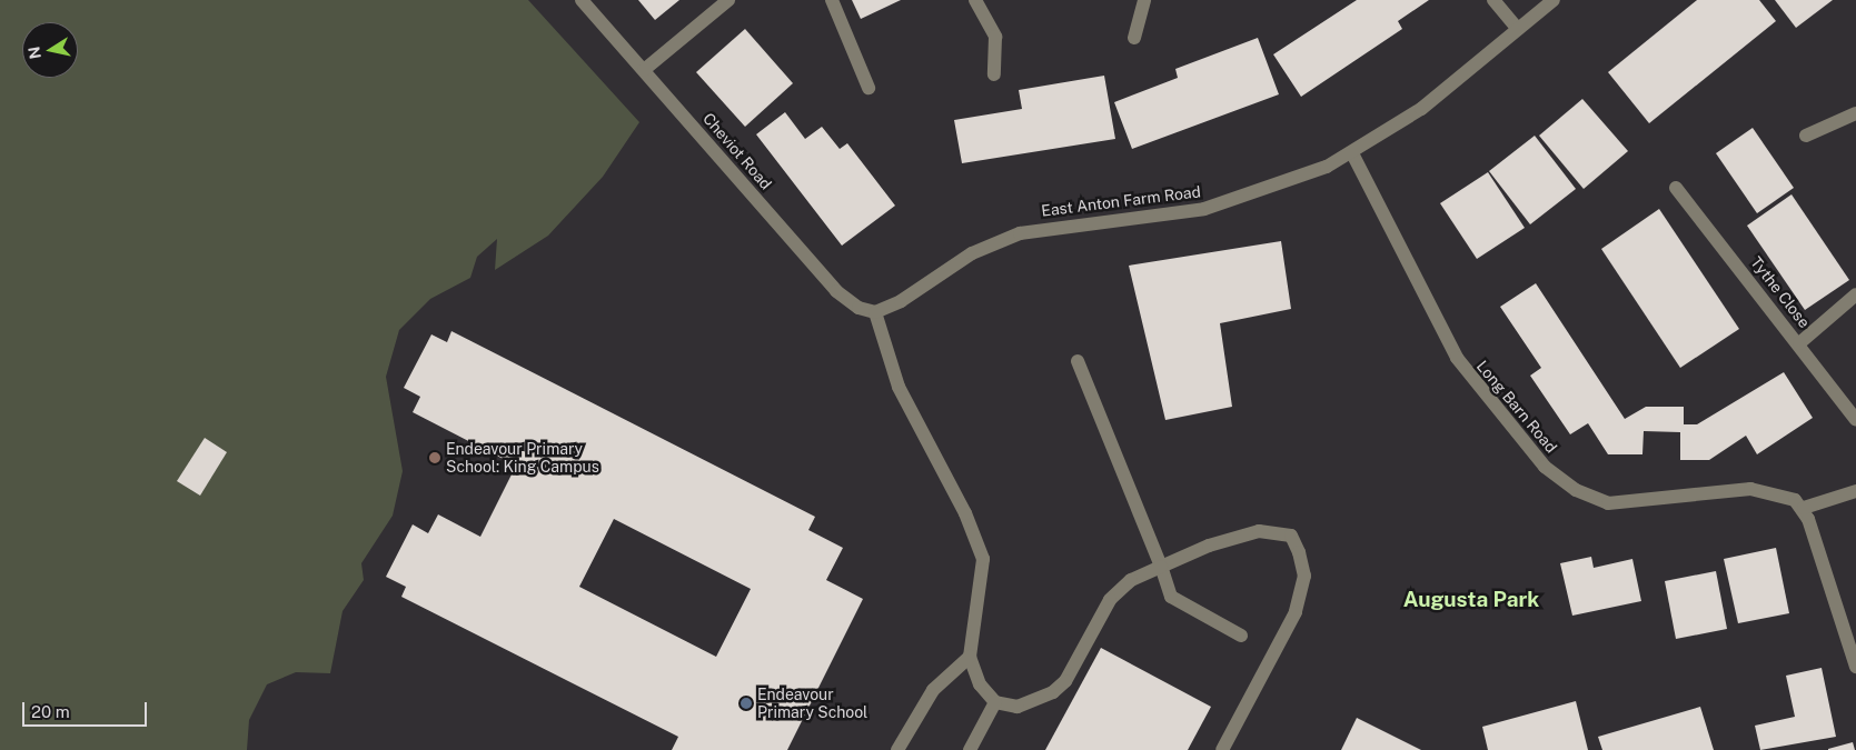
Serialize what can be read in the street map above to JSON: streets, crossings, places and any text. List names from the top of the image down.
{
  "streets": {
    "street": [
      "Cheviot Road",
      "East Anton Farm Road",
      "Tythe Close",
      "Long Barn Road"
    ]
  },
  "crossings": [
    ["Cheviot Road", "East Anton Farm Road"],
    ["East Anton Farm Road", "Long Barn Road"]
  ],
  "districts": ["Augusta Park"],
  "places": ["Endeavour Primary School: King Campus", "Endeavour Primary School"],
  "scale_bar": "20 m",
  "north": "left"
}
